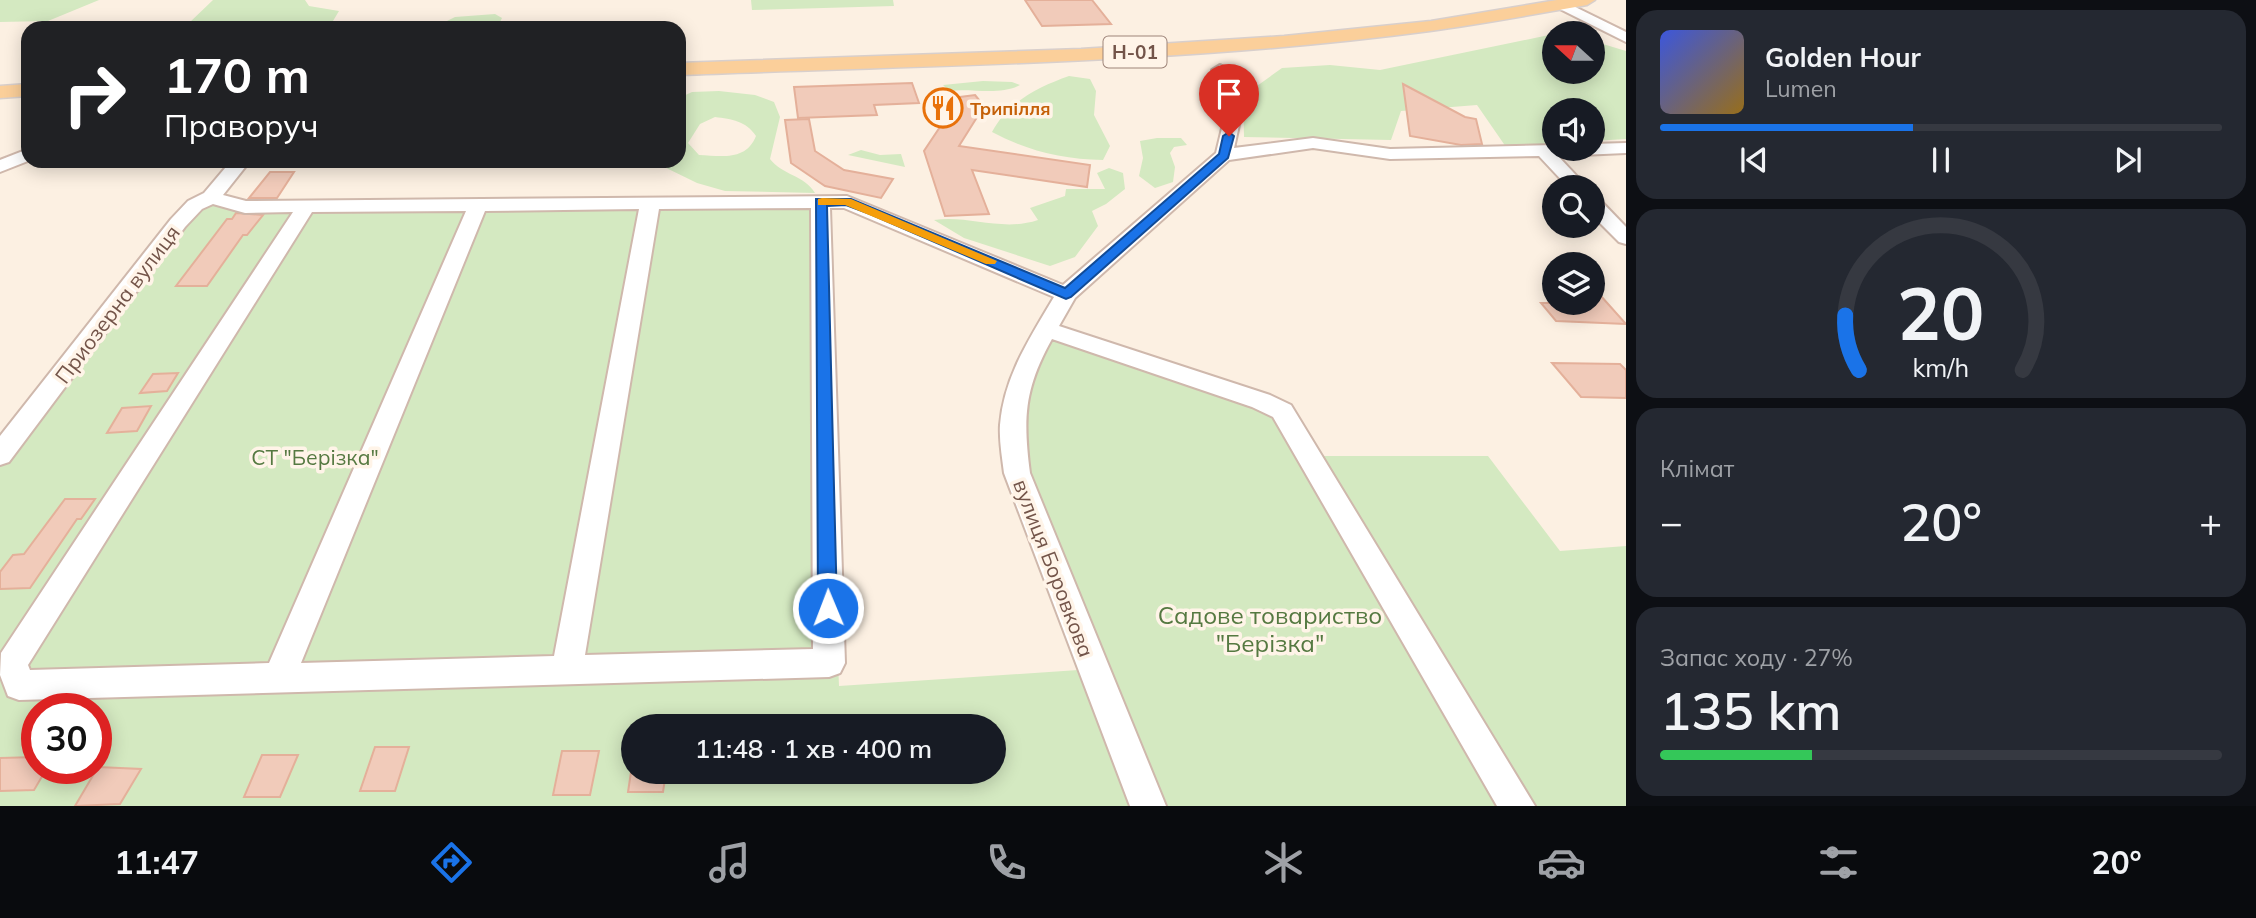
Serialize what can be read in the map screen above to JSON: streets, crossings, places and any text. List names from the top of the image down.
{
  "streets": {
    "main road": ["Н-01"],
    "street": ["Приозерна вулиця", "вулиця Боровкова"]
  },
  "parks": ["СТ \"Берізка\"", "Садове товариство \"Берізка\""],
  "places": {
    "restaurant": ["Трипілля"]
  },
  "north": "left",
  "page": {
    "turn": ["170 m", "Праворуч"],
    "song": ["Golden Hour", "Lumen"],
    "tile": [
      "Клімат",
      ["Запас ходу · 27%", "135 km"]
    ],
    "heat": ["−", "20°", "+"],
    "limit": "30",
    "trip": "11:48 · 1 хв · 400 m",
    "tabs": ["11:47", "20°"],
    "gauge": ["20", "km/h"]
  }
}
